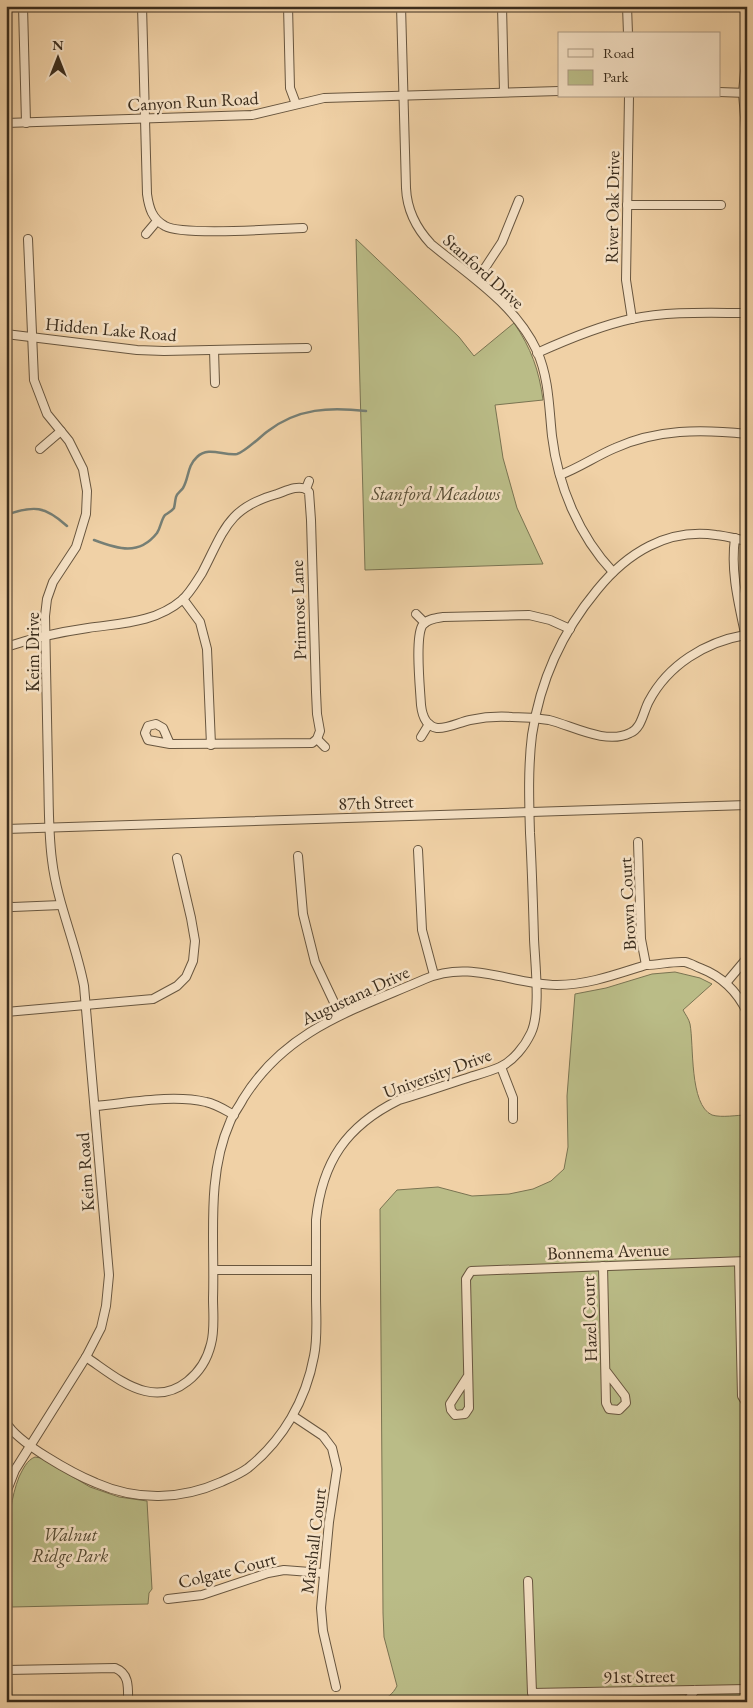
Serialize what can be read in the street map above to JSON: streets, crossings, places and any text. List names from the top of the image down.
{
  "streets": {
    "street": [
      "Canyon Run Road",
      "River Oak Drive",
      "Stanford Drive",
      "Hidden Lake Road",
      "Primrose Lane",
      "Keim Drive",
      "87th Street",
      "Brown Court",
      "Augustana Drive",
      "University Drive",
      "Keim Road",
      "Bonnema Avenue",
      "Hazel Court",
      "Marshall Court",
      "Colgate Court",
      "91st Street"
    ]
  },
  "crossings": [
    ["Canyon Run Road", "Stanford Drive"],
    ["Stanford Drive", "University Drive"],
    ["Hidden Lake Road", "Keim Drive"],
    ["Keim Drive", "87th Street"],
    ["Keim Drive", "Keim Road"],
    ["87th Street", "University Drive"],
    ["87th Street", "Keim Road"],
    ["Brown Court", "Augustana Drive"],
    ["Augustana Drive", "University Drive"],
    ["Augustana Drive", "Keim Road"],
    ["University Drive", "Keim Road"],
    ["University Drive", "Marshall Court"],
    ["Bonnema Avenue", "Hazel Court"],
    ["Marshall Court", "Colgate Court"]
  ],
  "parks": ["Stanford Meadows", "Walnut Ridge Park"],
  "legend": ["Road", "Park"],
  "north": "top"
}
